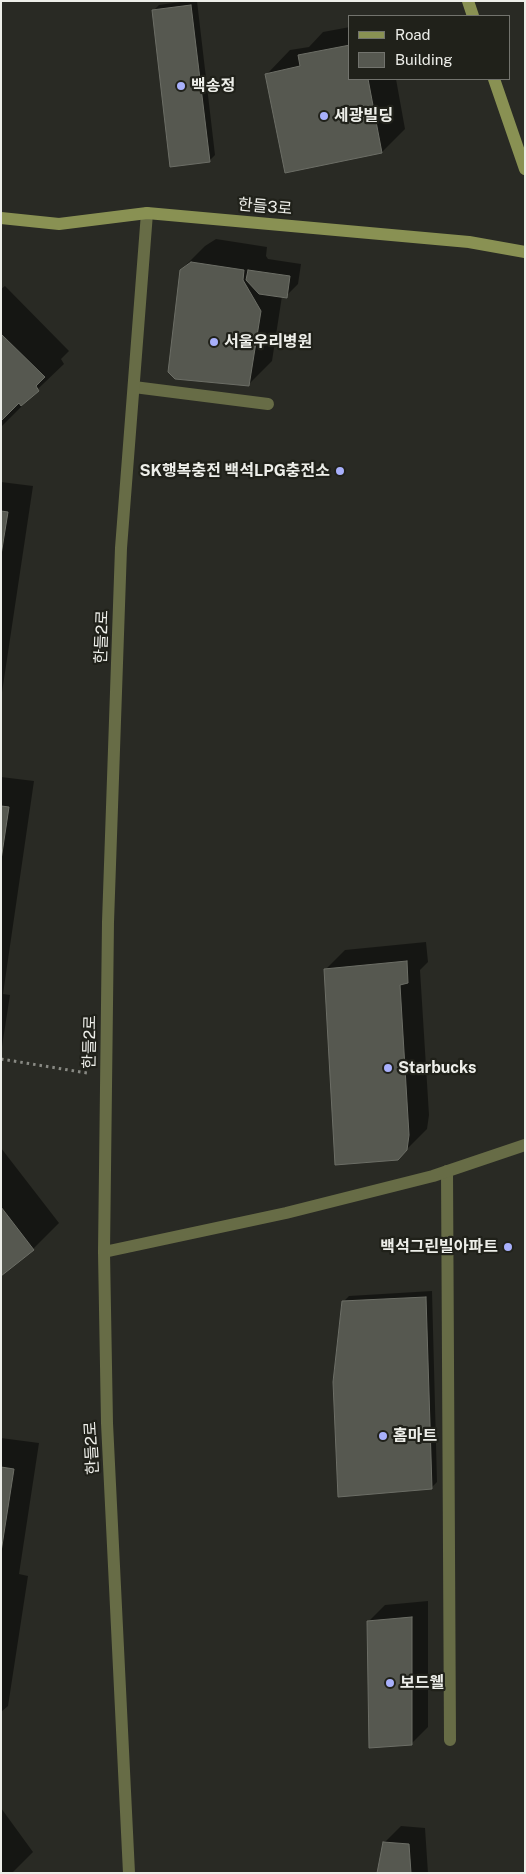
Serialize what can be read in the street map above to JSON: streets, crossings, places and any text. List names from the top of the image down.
{
  "streets": {
    "street": ["한들3로", "한들2로"]
  },
  "crossings": [
    ["한들3로", "한들2로"]
  ],
  "places": [
    "백송정",
    "세광빌딩",
    "서울우리병원",
    "SK행복충전 백석LPG충전소",
    "Starbucks",
    "백석그린빌아파트",
    "홈마트",
    "보드웰"
  ],
  "legend": ["Road", "Building"]
}
